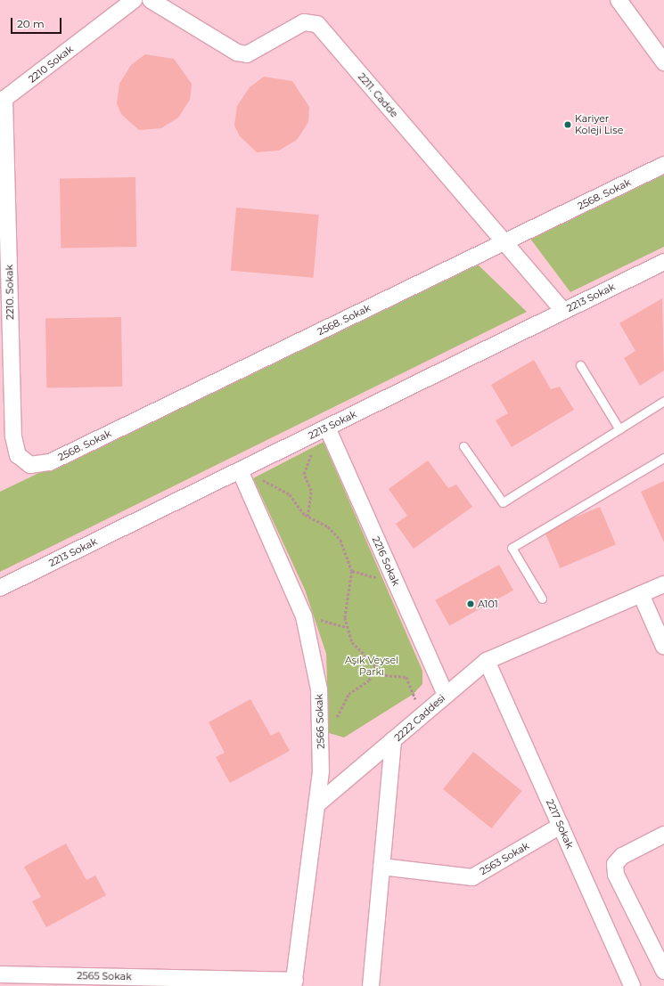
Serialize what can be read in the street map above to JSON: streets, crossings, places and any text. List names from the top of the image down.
{
  "streets": {
    "street": [
      "2210 Sokak",
      "2211. Cadde",
      "2568. Sokak",
      "2210. Sokak",
      "2213 Sokak",
      "2216 Sokak",
      "2222 Caddesi",
      "2566 Sokak",
      "2217 Sokak",
      "2563 Sokak",
      "2565 Sokak"
    ]
  },
  "crossings": [
    ["2210 Sokak", "2210. Sokak"],
    ["2211. Cadde", "2568. Sokak"],
    ["2211. Cadde", "2213 Sokak"],
    ["2568. Sokak", "2210. Sokak"],
    ["2213 Sokak", "2216 Sokak"],
    ["2213 Sokak", "2566 Sokak"],
    ["2216 Sokak", "2222 Caddesi"],
    ["2222 Caddesi", "2217 Sokak"],
    ["2222 Caddesi", "2563 Sokak"],
    ["2566 Sokak", "2565 Sokak"],
    ["2217 Sokak", "2563 Sokak"]
  ],
  "parks": ["Aşık Veysel Parkı"],
  "places": ["Kariyer Koleji Lise", "A101"],
  "scale_bar": "20 m"
}
